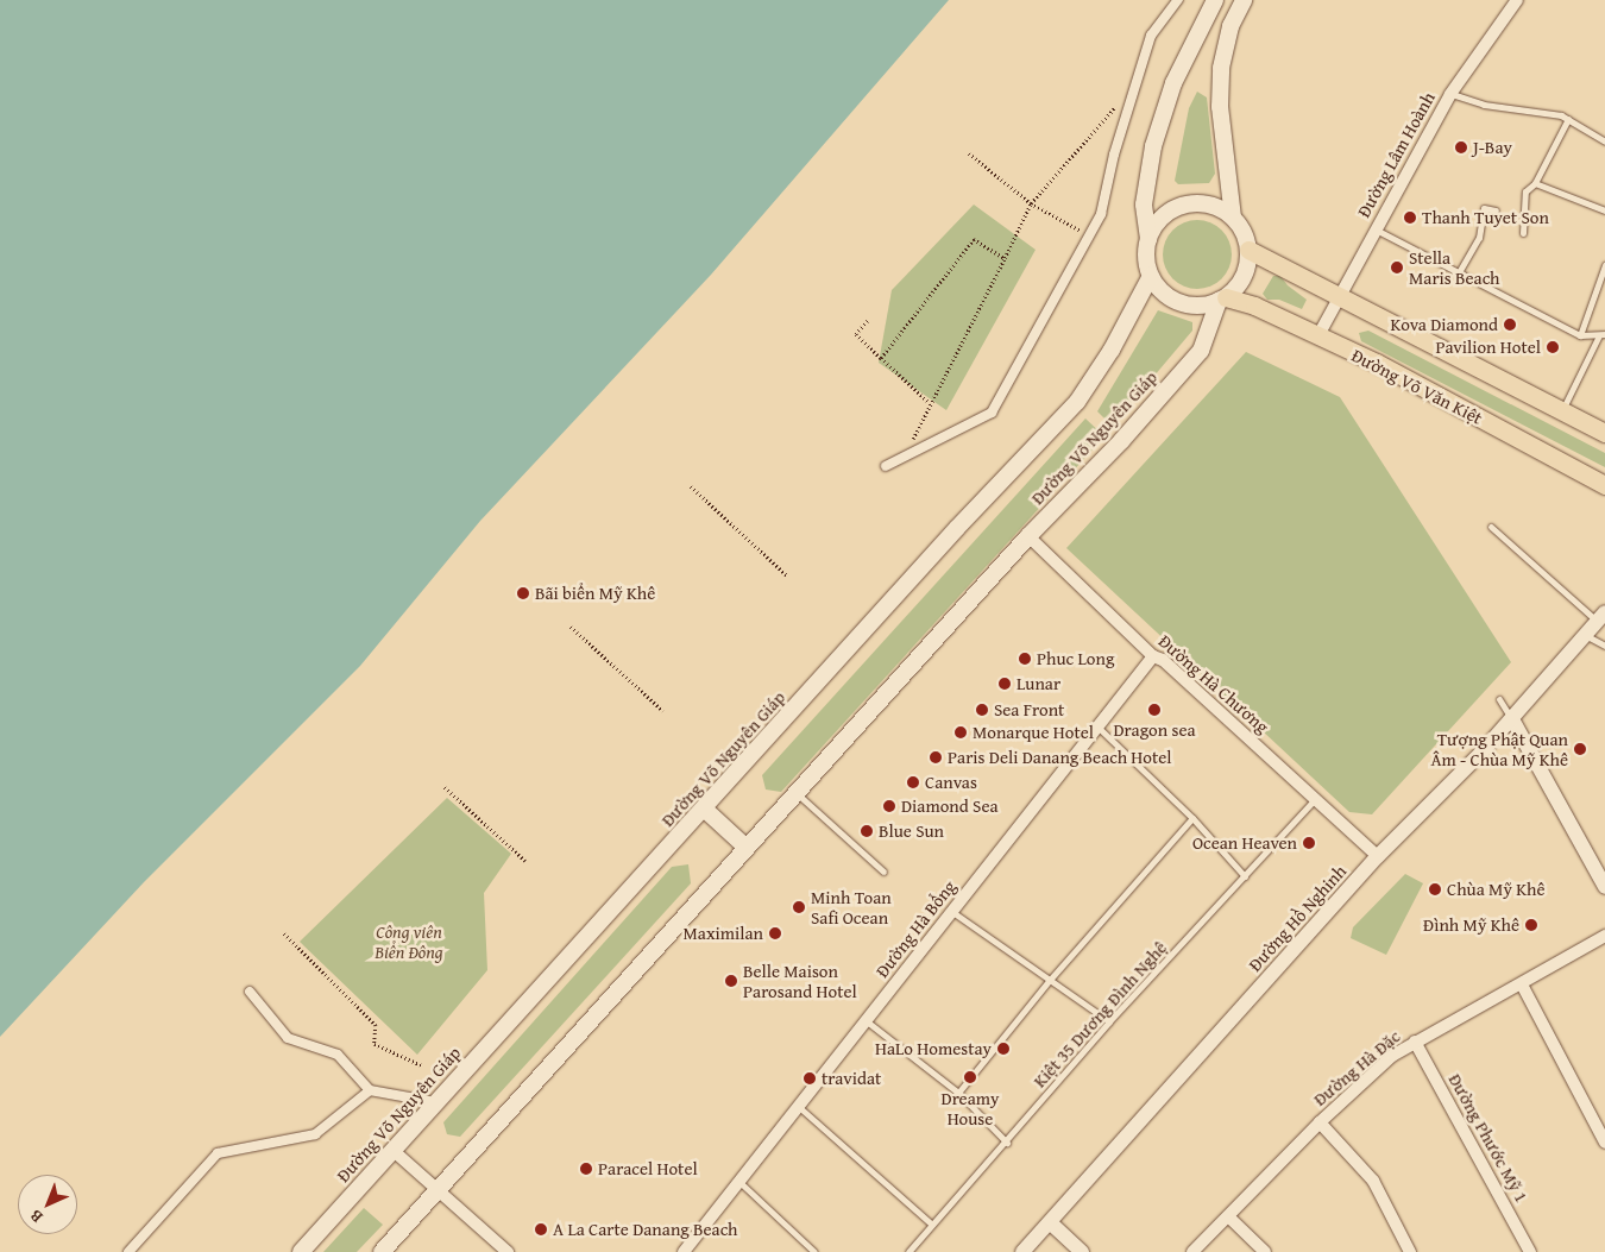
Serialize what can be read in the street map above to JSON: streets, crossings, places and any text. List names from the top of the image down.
{
  "streets": {
    "main road": ["Đường Võ Văn Kiệt", "Đường Võ Nguyên Giáp"],
    "street": [
      "Đường Lâm Hoành",
      "Đường Hà Chương",
      "Đường Hồ Nghinh",
      "Đường Hà Bổng",
      "Đường Hà Đặc",
      "Đường Phước Mỹ 1"
    ],
    "lane": ["Kiệt 35 Dương Đình Nghệ"]
  },
  "crossings": [
    ["Đường Lâm Hoành", "Đường Võ Văn Kiệt"],
    ["Đường Võ Văn Kiệt", "Đường Võ Nguyên Giáp"],
    ["Đường Võ Nguyên Giáp", "Đường Hà Chương"],
    ["Đường Hà Chương", "Đường Hồ Nghinh"],
    ["Đường Hà Chương", "Đường Hà Bổng"],
    ["Đường Hà Chương", "Kiệt 35 Dương Đình Nghệ"],
    ["Đường Hà Đặc", "Đường Phước Mỹ 1"]
  ],
  "parks": ["Công viên Biển Đông"],
  "places": [
    "J-Bay",
    "Thanh Tuyet Son",
    "Stella Maris Beach",
    "Kova Diamond",
    "Pavilion Hotel",
    "Bãi biển Mỹ Khê",
    "Phuc Long",
    "Lunar",
    "Sea Front",
    "Dragon sea",
    "Monarque Hotel",
    "Tượng Phật Quan Âm - Chùa Mỹ Khê",
    "Paris Deli Danang Beach Hotel",
    "Canvas",
    "Diamond Sea",
    "Blue Sun",
    "Ocean Heaven",
    "Chùa Mỹ Khê",
    "Minh Toan Safi Ocean",
    "Đình Mỹ Khê",
    "Maximilan",
    "Belle Maison Parosand Hotel",
    "HaLo Homestay",
    "Dreamy House",
    "travidat",
    "Paracel Hotel",
    "A La Carte Danang Beach"
  ],
  "north": "bottom left"
}
